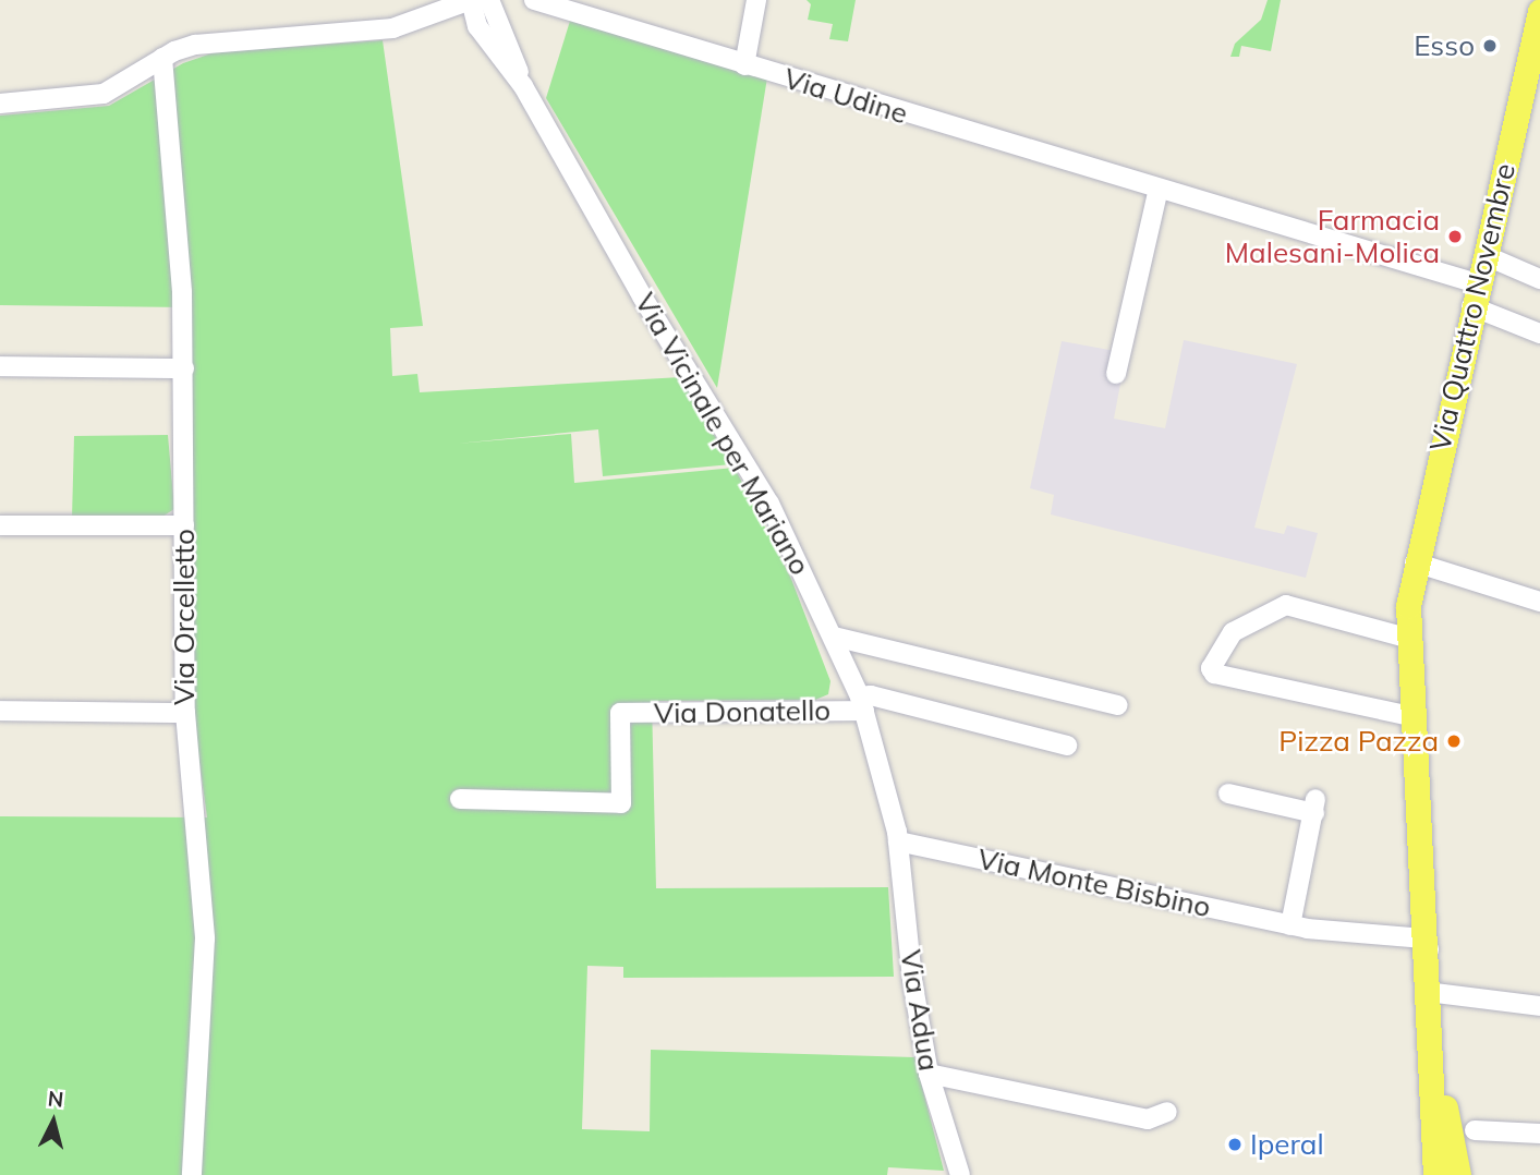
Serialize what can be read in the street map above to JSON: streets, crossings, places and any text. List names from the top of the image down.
{
  "streets": {
    "main road": ["Via Quattro Novembre"],
    "street": [
      "Via Udine",
      "Via Vicinale per Mariano",
      "Via Orcelletto",
      "Via Donatello",
      "Via Monte Bisbino",
      "Via Adua"
    ]
  },
  "crossings": [
    ["Via Udine", "Via Quattro Novembre"],
    ["Via Vicinale per Mariano", "Via Donatello"],
    ["Via Vicinale per Mariano", "Via Monte Bisbino"],
    ["Via Vicinale per Mariano", "Via Adua"],
    ["Via Monte Bisbino", "Via Adua"]
  ],
  "places": [
    "Esso",
    "Farmacia Malesani-Molica",
    "Pizza Pazza",
    "Iperal"
  ],
  "north": "top"
}
